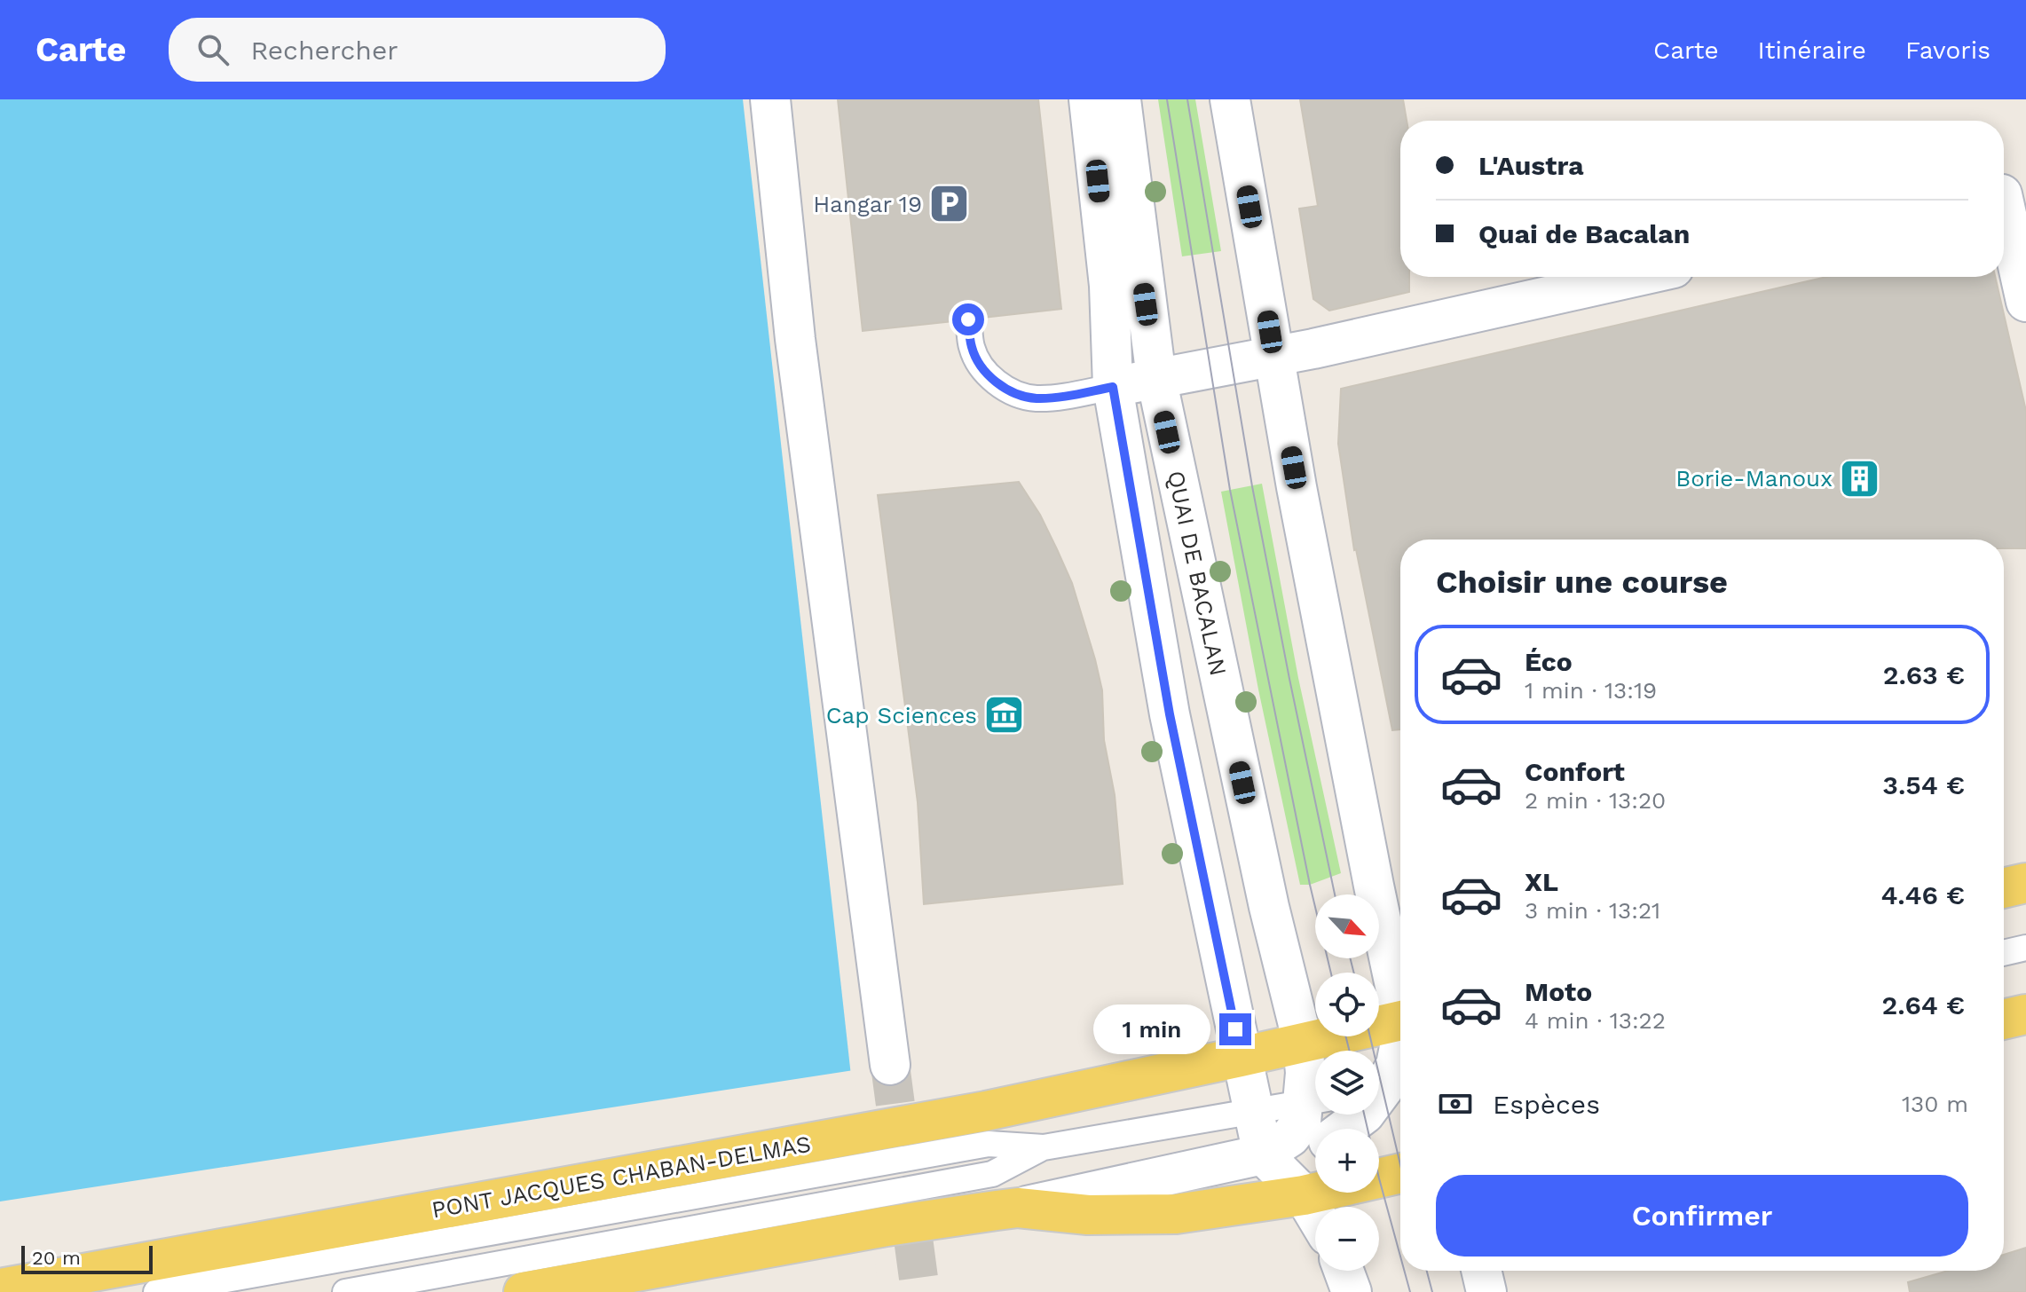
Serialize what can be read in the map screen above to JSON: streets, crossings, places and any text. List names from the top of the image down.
{
  "streets": {
    "main road": ["PONT JACQUES CHABAN-DELMAS"],
    "street": ["QUAI DE BACALAN"]
  },
  "crossings": [
    ["QUAI DE BACALAN", "PONT JACQUES CHABAN-DELMAS"]
  ],
  "places": {
    "parking": ["Hangar 19"],
    "building": ["Borie-Manoux"],
    "museum": ["Cap Sciences"]
  },
  "scale_bar": "20 m",
  "north": "bottom right",
  "page": {
    "header": "Carte",
    "search": "Rechercher",
    "nav": ["Carte", "Itinéraire", "Favoris"],
    "banner": ["L'Austra", "Quai de Bacalan"],
    "heading": "Choisir une course",
    "list": [
      {
        "name": "Éco",
        "note": "1 min · 13:19",
        "value": "2.63 €"
      },
      {
        "name": "Confort",
        "note": "2 min · 13:20",
        "value": "3.54 €"
      },
      {
        "name": "XL",
        "note": "3 min · 13:21",
        "value": "4.46 €"
      },
      {
        "name": "Moto",
        "note": "4 min · 13:22",
        "value": "2.64 €"
      }
    ],
    "map_buttons": ["+", "−"],
    "bubble": "1 min",
    "pay": ["Espèces", "130 m"],
    "buttons": "Confirmer",
    "scale": "20 m"
  }
}
